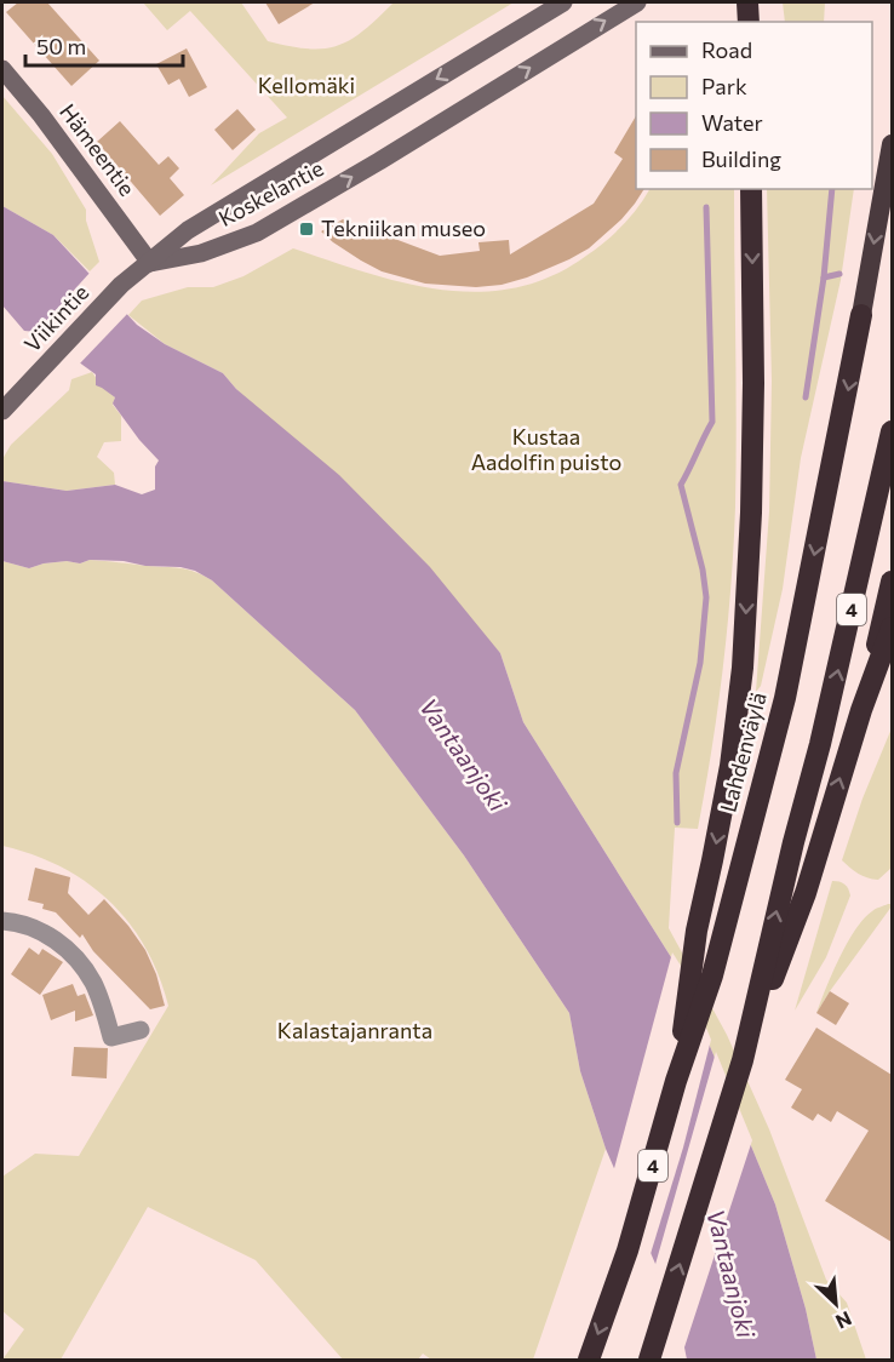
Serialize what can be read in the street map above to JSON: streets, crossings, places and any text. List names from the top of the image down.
{
  "streets": {
    "highway": ["4", "Lahdenväylä"],
    "main road": ["Hämeentie", "Koskelantie", "Viikintie"]
  },
  "crossings": [
    ["Hämeentie", "Koskelantie"],
    ["Hämeentie", "Viikintie"],
    ["Koskelantie", "Viikintie"]
  ],
  "water": ["Vantaanjoki"],
  "parks": ["Kellomäki", "Kustaa Aadolfin puisto", "Kalastajanranta"],
  "places": {
    "transit": ["Tekniikan museo"]
  },
  "legend": [
    "Road",
    "Park",
    "Water",
    "Building"
  ],
  "scale_bar": "50 m",
  "north": "bottom right"
}
